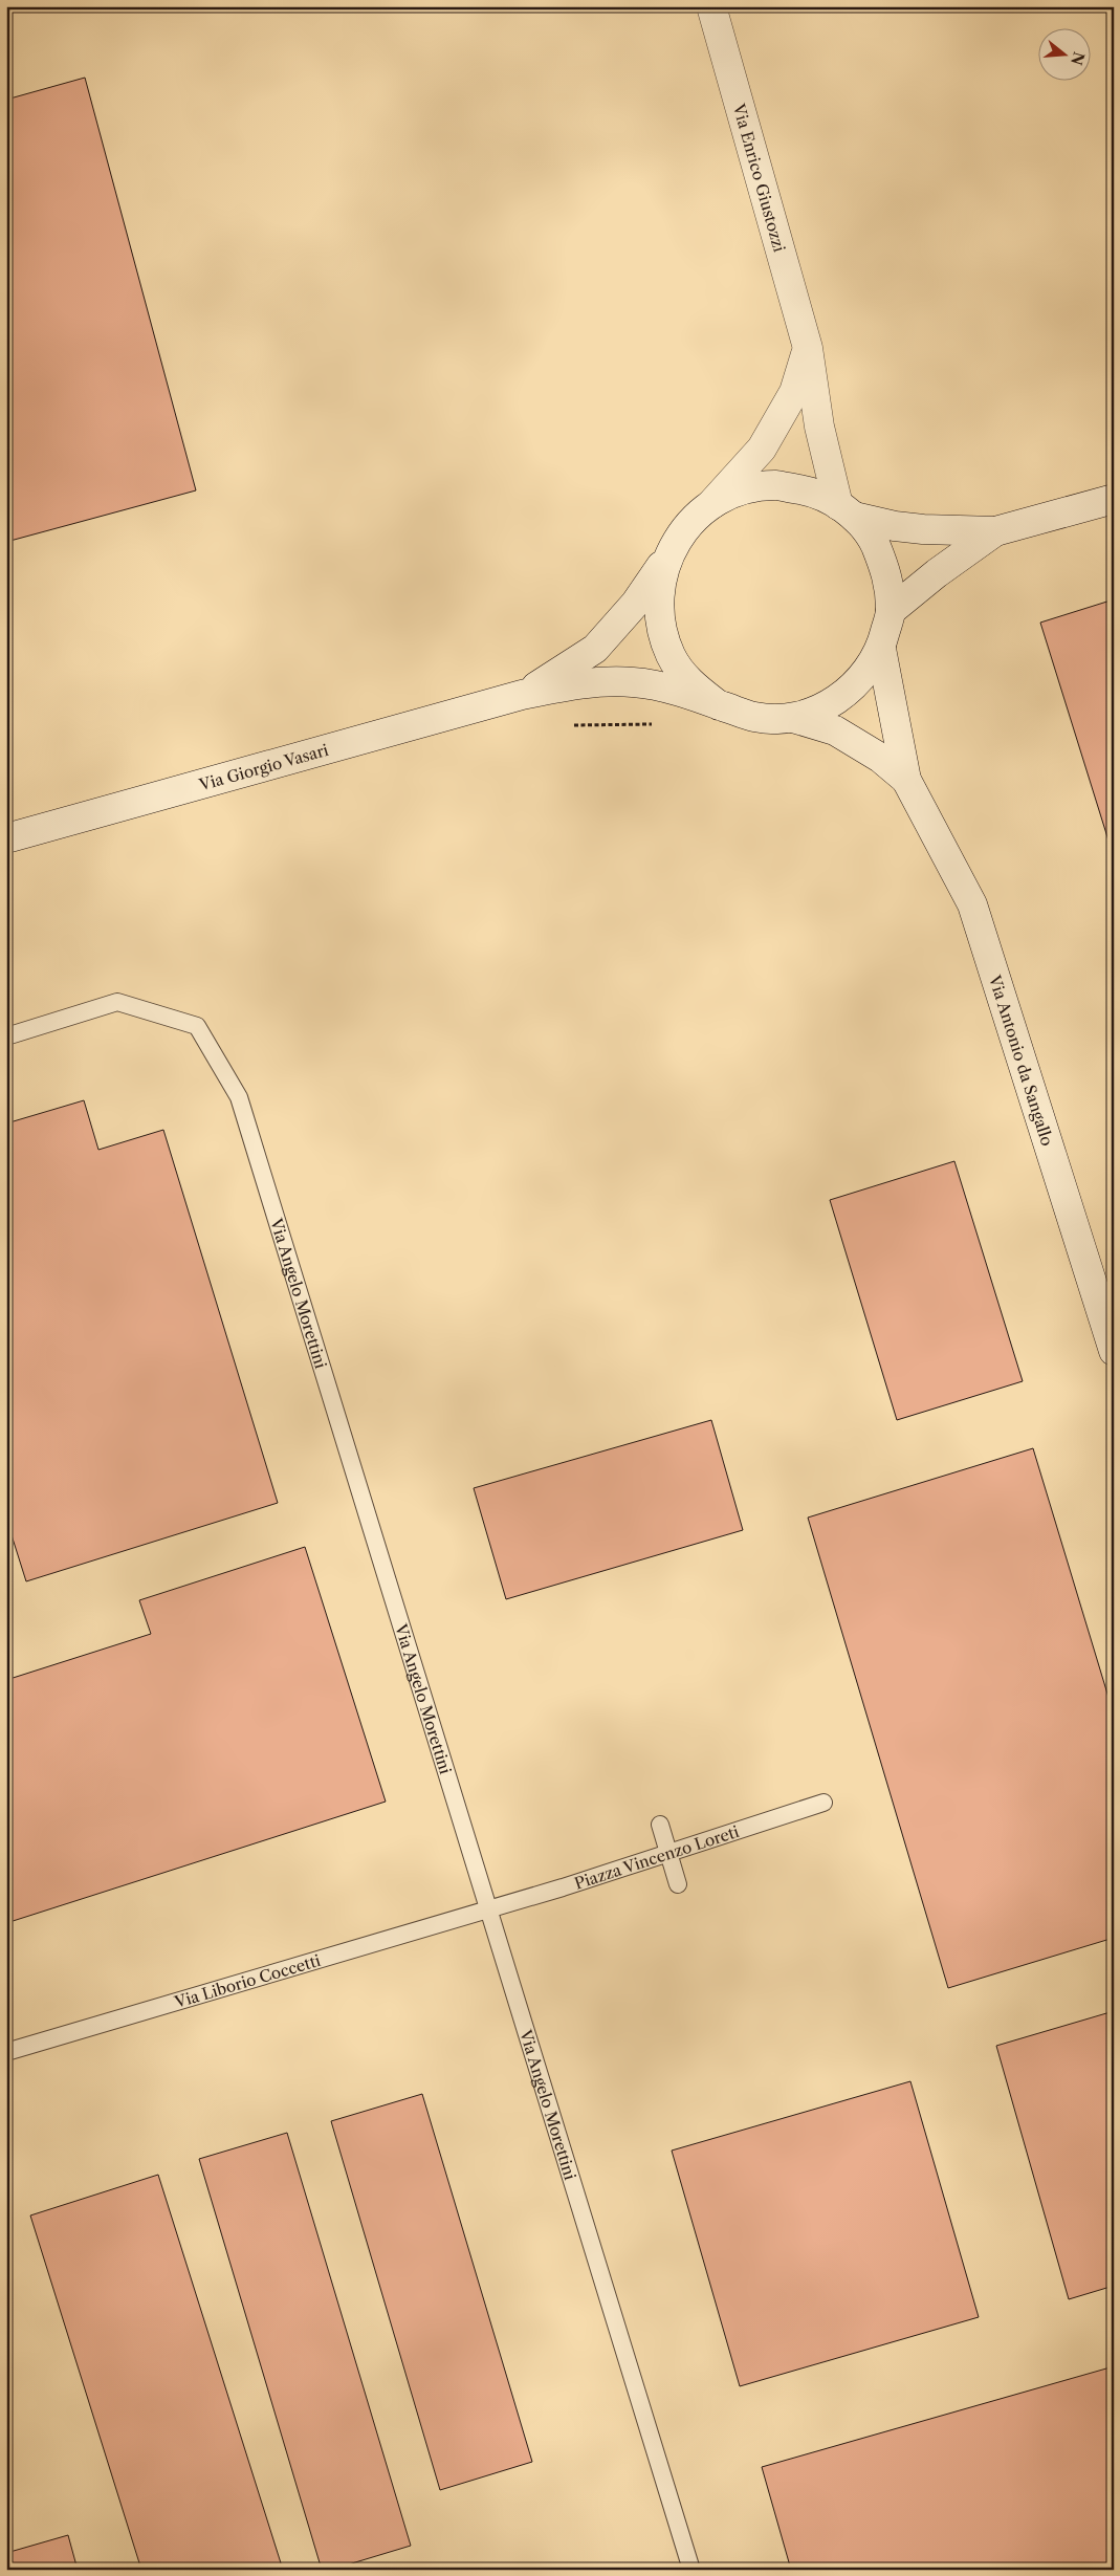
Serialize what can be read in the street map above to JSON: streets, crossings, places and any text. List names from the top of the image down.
{
  "streets": {
    "main road": ["Via Enrico Giustozzi", "Via Giorgio Vasari", "Via Antonio da Sangallo"],
    "lane": ["Via Angelo Morettini", "Piazza Vincenzo Loreti", "Via Liborio Coccetti"]
  },
  "crossings": [
    ["Via Enrico Giustozzi", "Via Antonio da Sangallo"],
    ["Via Giorgio Vasari", "Via Antonio da Sangallo"],
    ["Via Angelo Morettini", "Piazza Vincenzo Loreti"],
    ["Via Angelo Morettini", "Via Liborio Coccetti"],
    ["Piazza Vincenzo Loreti", "Via Liborio Coccetti"]
  ],
  "north": "right"
}
